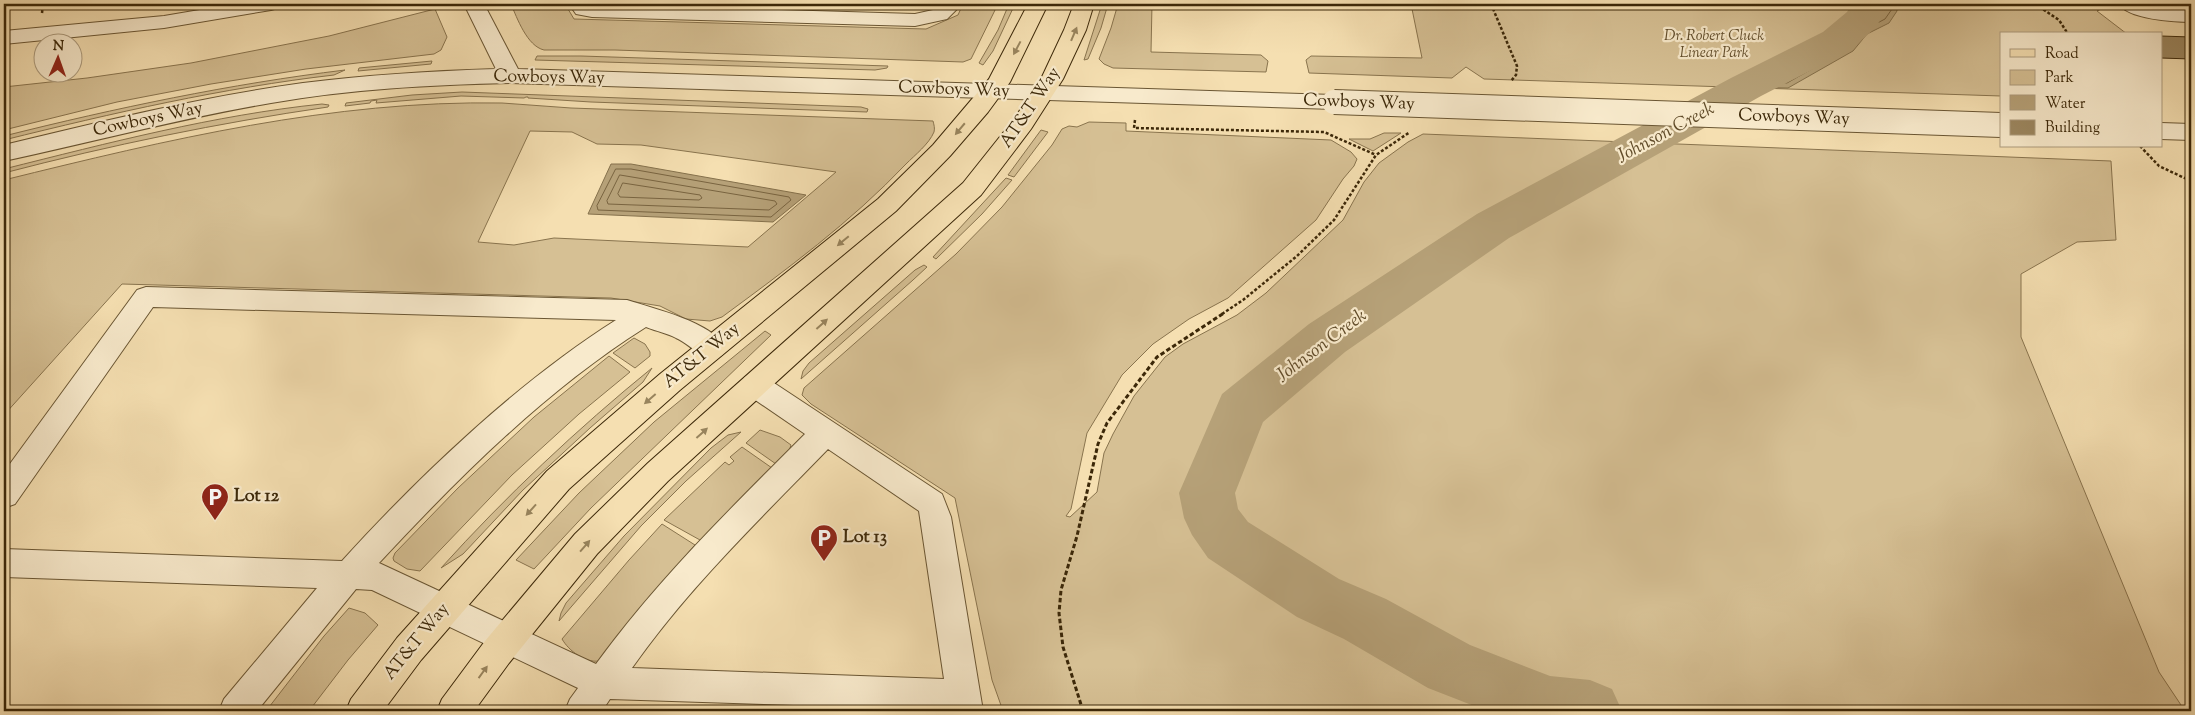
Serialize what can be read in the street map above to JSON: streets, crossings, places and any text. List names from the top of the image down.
{
  "streets": {
    "main road": ["AT&T Way"],
    "street": ["Cowboys Way"]
  },
  "crossings": [
    ["Cowboys Way", "AT&T Way"]
  ],
  "water": ["Johnson Creek"],
  "parks": ["Dr. Robert Cluck Linear Park"],
  "places": {
    "parking": ["Lot 12", "Lot 13"]
  },
  "legend": [
    "Road",
    "Park",
    "Water",
    "Building"
  ],
  "north": "top"
}
